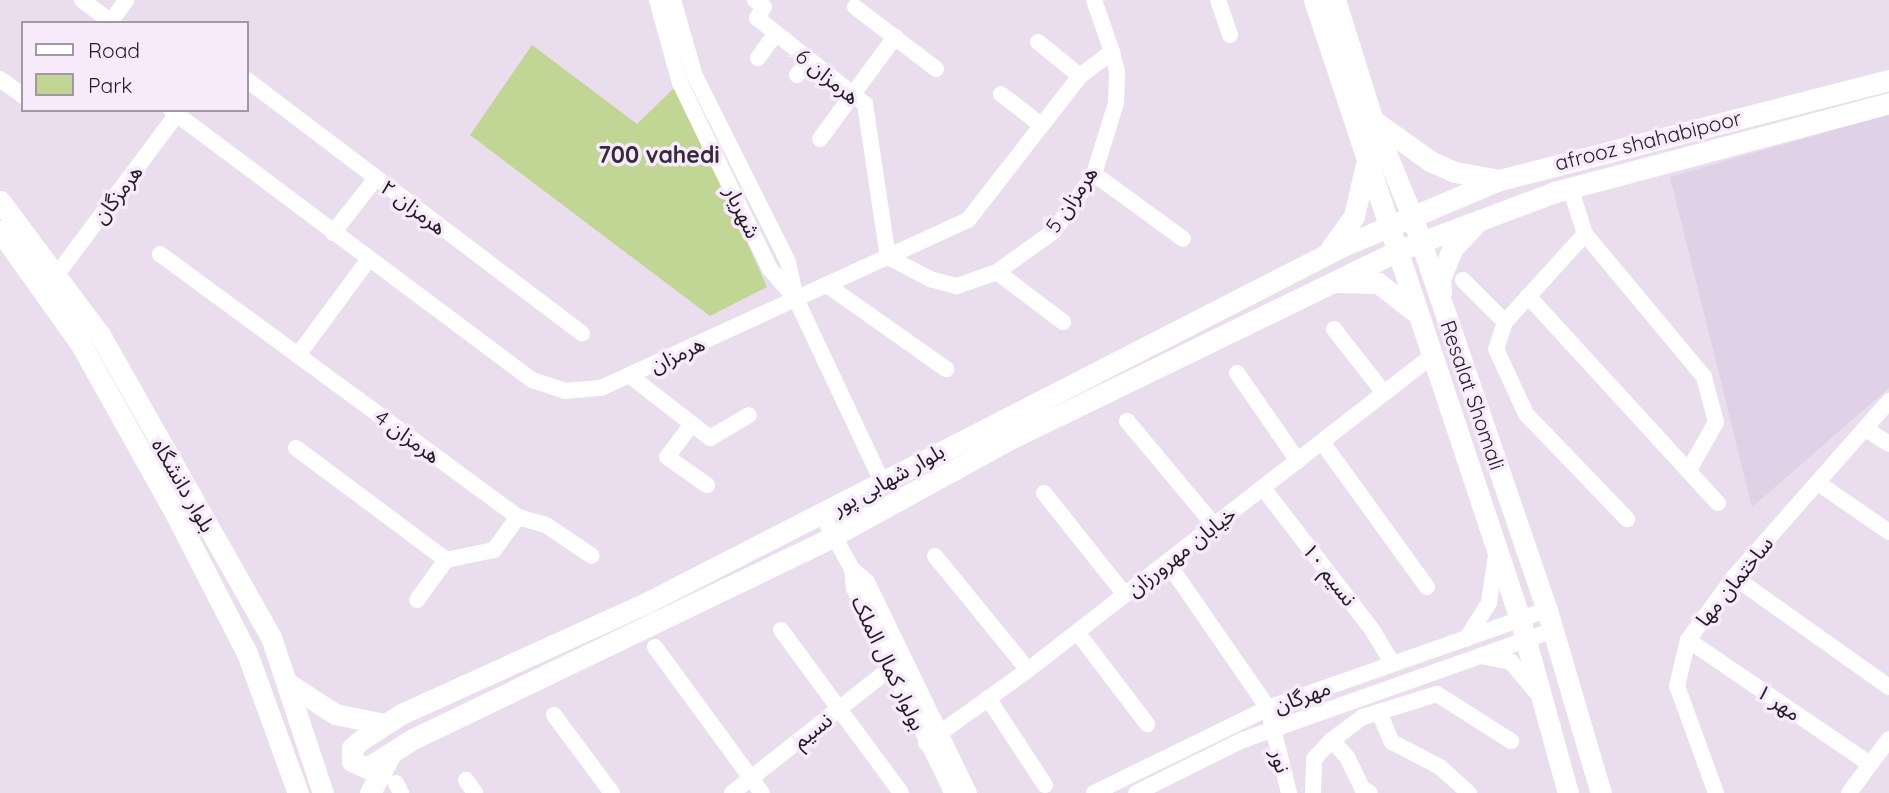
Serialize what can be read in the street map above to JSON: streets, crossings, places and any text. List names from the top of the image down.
{
  "streets": {
    "main road": [
      "afrooz shahabipoor",
      "Resalat Shomali",
      "بلوار شهابی پور",
      "بلوار دانشگاه"
    ],
    "street": [
      "هرمزان 6",
      "هرمزگان",
      "هرمزان 5",
      "هرمزان ۲",
      "شهریار",
      "هرمزان",
      "هرمزان 4",
      "خیابان مهرورزان",
      "نسیم ۱۰",
      "ساختمان مها",
      "بولوار کمال الملک",
      "مهرگان",
      "مهر ۱",
      "نسیم",
      "نور"
    ]
  },
  "crossings": [
    ["هرمزان 6", "هرمزان 5"],
    ["هرمزان 6", "هرمزان"],
    ["afrooz shahabipoor", "Resalat Shomali"],
    ["afrooz shahabipoor", "بلوار شهابی پور"],
    ["هرمزگان", "هرمزان"],
    ["هرمزگان", "بلوار دانشگاه"],
    ["هرمزان 5", "هرمزان"],
    ["شهریار", "هرمزان"],
    ["شهریار", "بلوار شهابی پور"],
    ["Resalat Shomali", "بلوار شهابی پور"],
    ["Resalat Shomali", "خیابان مهرورزان"],
    ["Resalat Shomali", "مهرگان"],
    ["خیابان مهرورزان", "نسیم ۱۰"],
    ["خیابان مهرورزان", "بولوار کمال الملک"],
    ["نسیم ۱۰", "مهرگان"],
    ["ساختمان مها", "مهر ۱"],
    ["بولوار کمال الملک", "نسیم"],
    ["مهرگان", "نور"]
  ],
  "districts": ["700 vahedi"],
  "legend": ["Road", "Park"]
}
